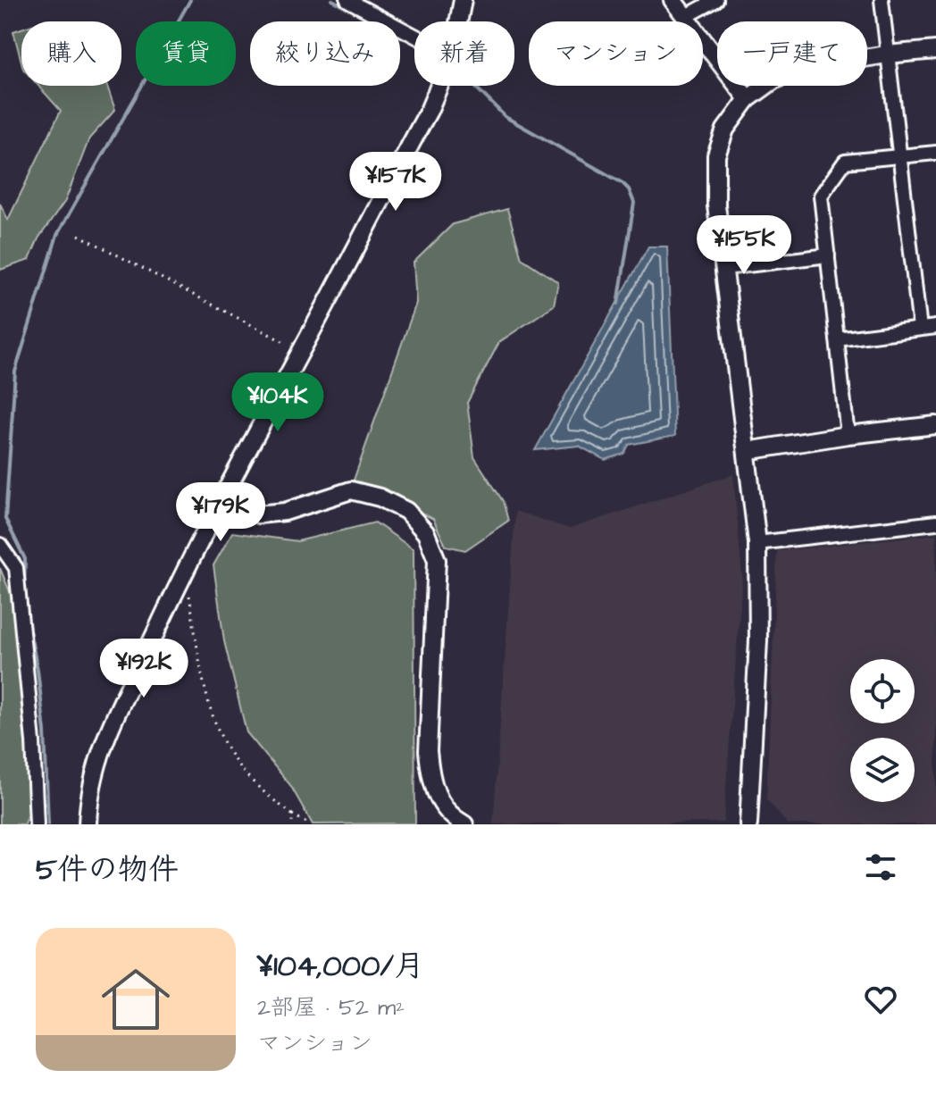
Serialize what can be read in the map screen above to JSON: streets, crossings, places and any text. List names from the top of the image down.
{
  "page": {
    "chip": [
      "購入",
      "賃貸",
      "絞り込み",
      "新着",
      "マンション",
      "一戸建て"
    ],
    "price": [
      "¥157K",
      "¥155K",
      "¥104K",
      "¥179K",
      "¥192K"
    ],
    "heading": "5件の物件",
    "list": [
      {
        "name": "¥104,000/月",
        "note": "2部屋 · 52 m² · マンション"
      }
    ]
  }
}
